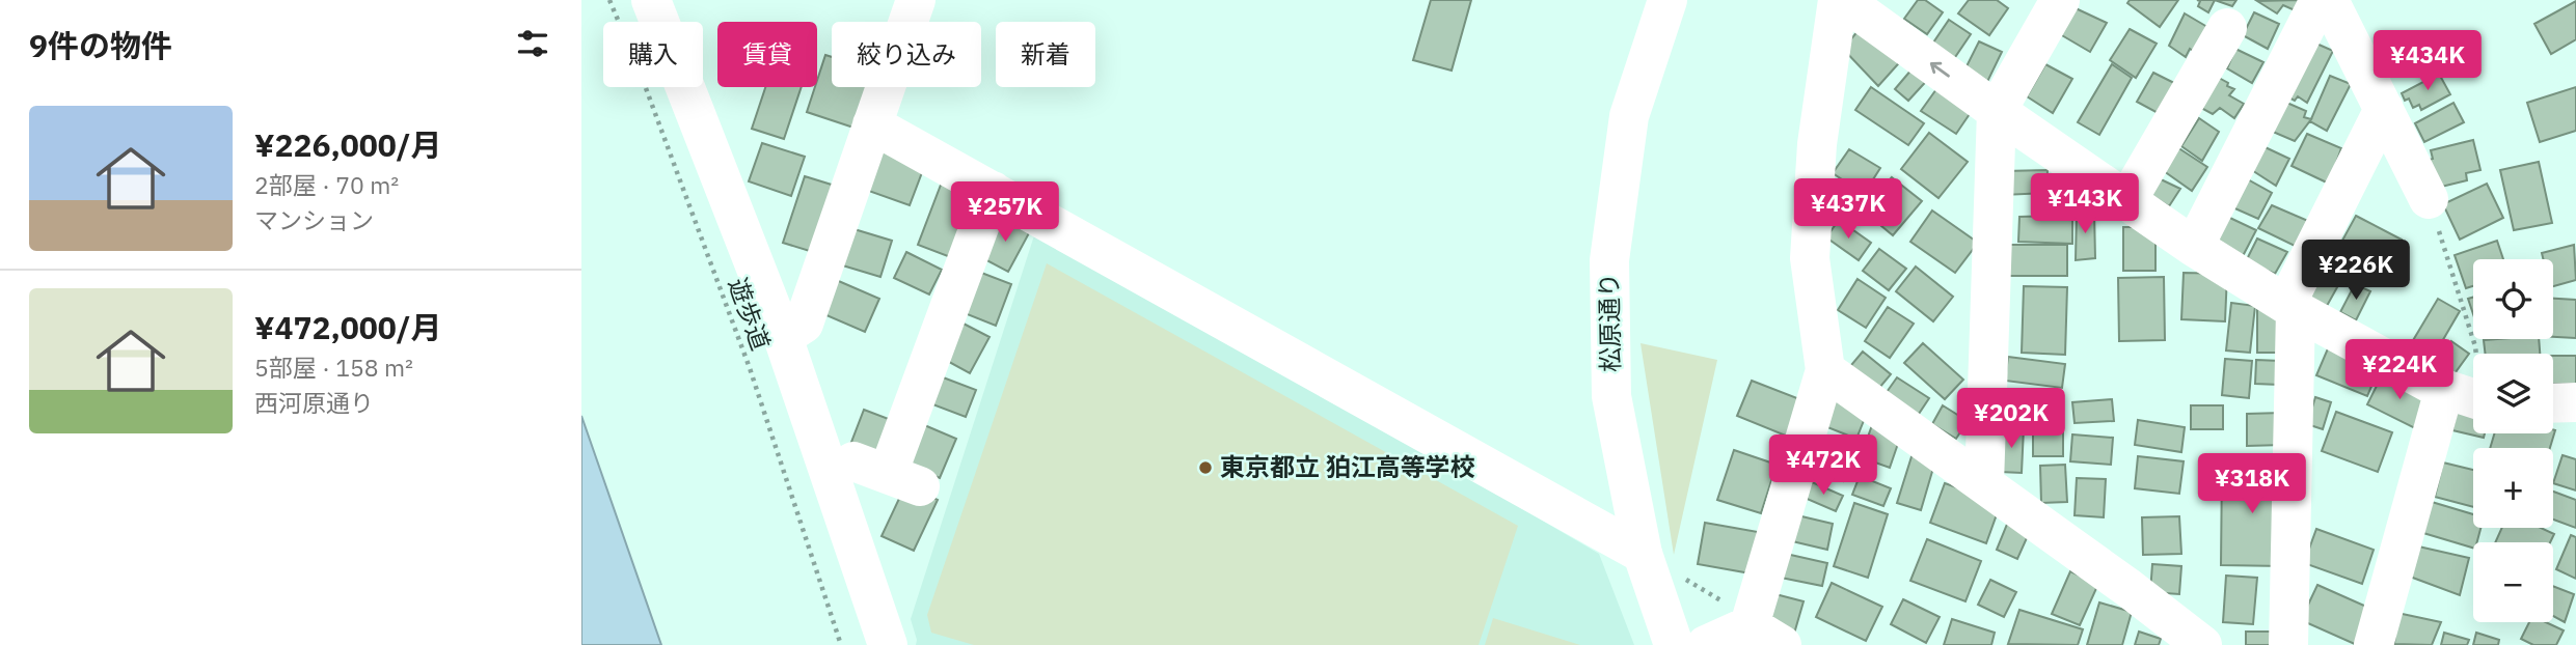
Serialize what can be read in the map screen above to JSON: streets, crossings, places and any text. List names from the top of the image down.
{
  "streets": {
    "street": ["松原通り"],
    "path": ["遊歩道"]
  },
  "places": ["東京都立 狛江高等学校"],
  "page": {
    "heading": "9件の物件",
    "chip": [
      "購入",
      "賃貸",
      "絞り込み",
      "新着"
    ],
    "price": [
      "¥434K",
      "¥143K",
      "¥437K",
      "¥257K",
      "¥226K",
      "¥224K",
      "¥202K",
      "¥472K",
      "¥318K"
    ],
    "list": [
      {
        "name": "¥226,000/月",
        "note": "2部屋 · 70 m² · マンション"
      },
      {
        "name": "¥472,000/月",
        "note": "5部屋 · 158 m² · 西河原通り"
      }
    ],
    "map_buttons": ["+", "−"]
  }
}
